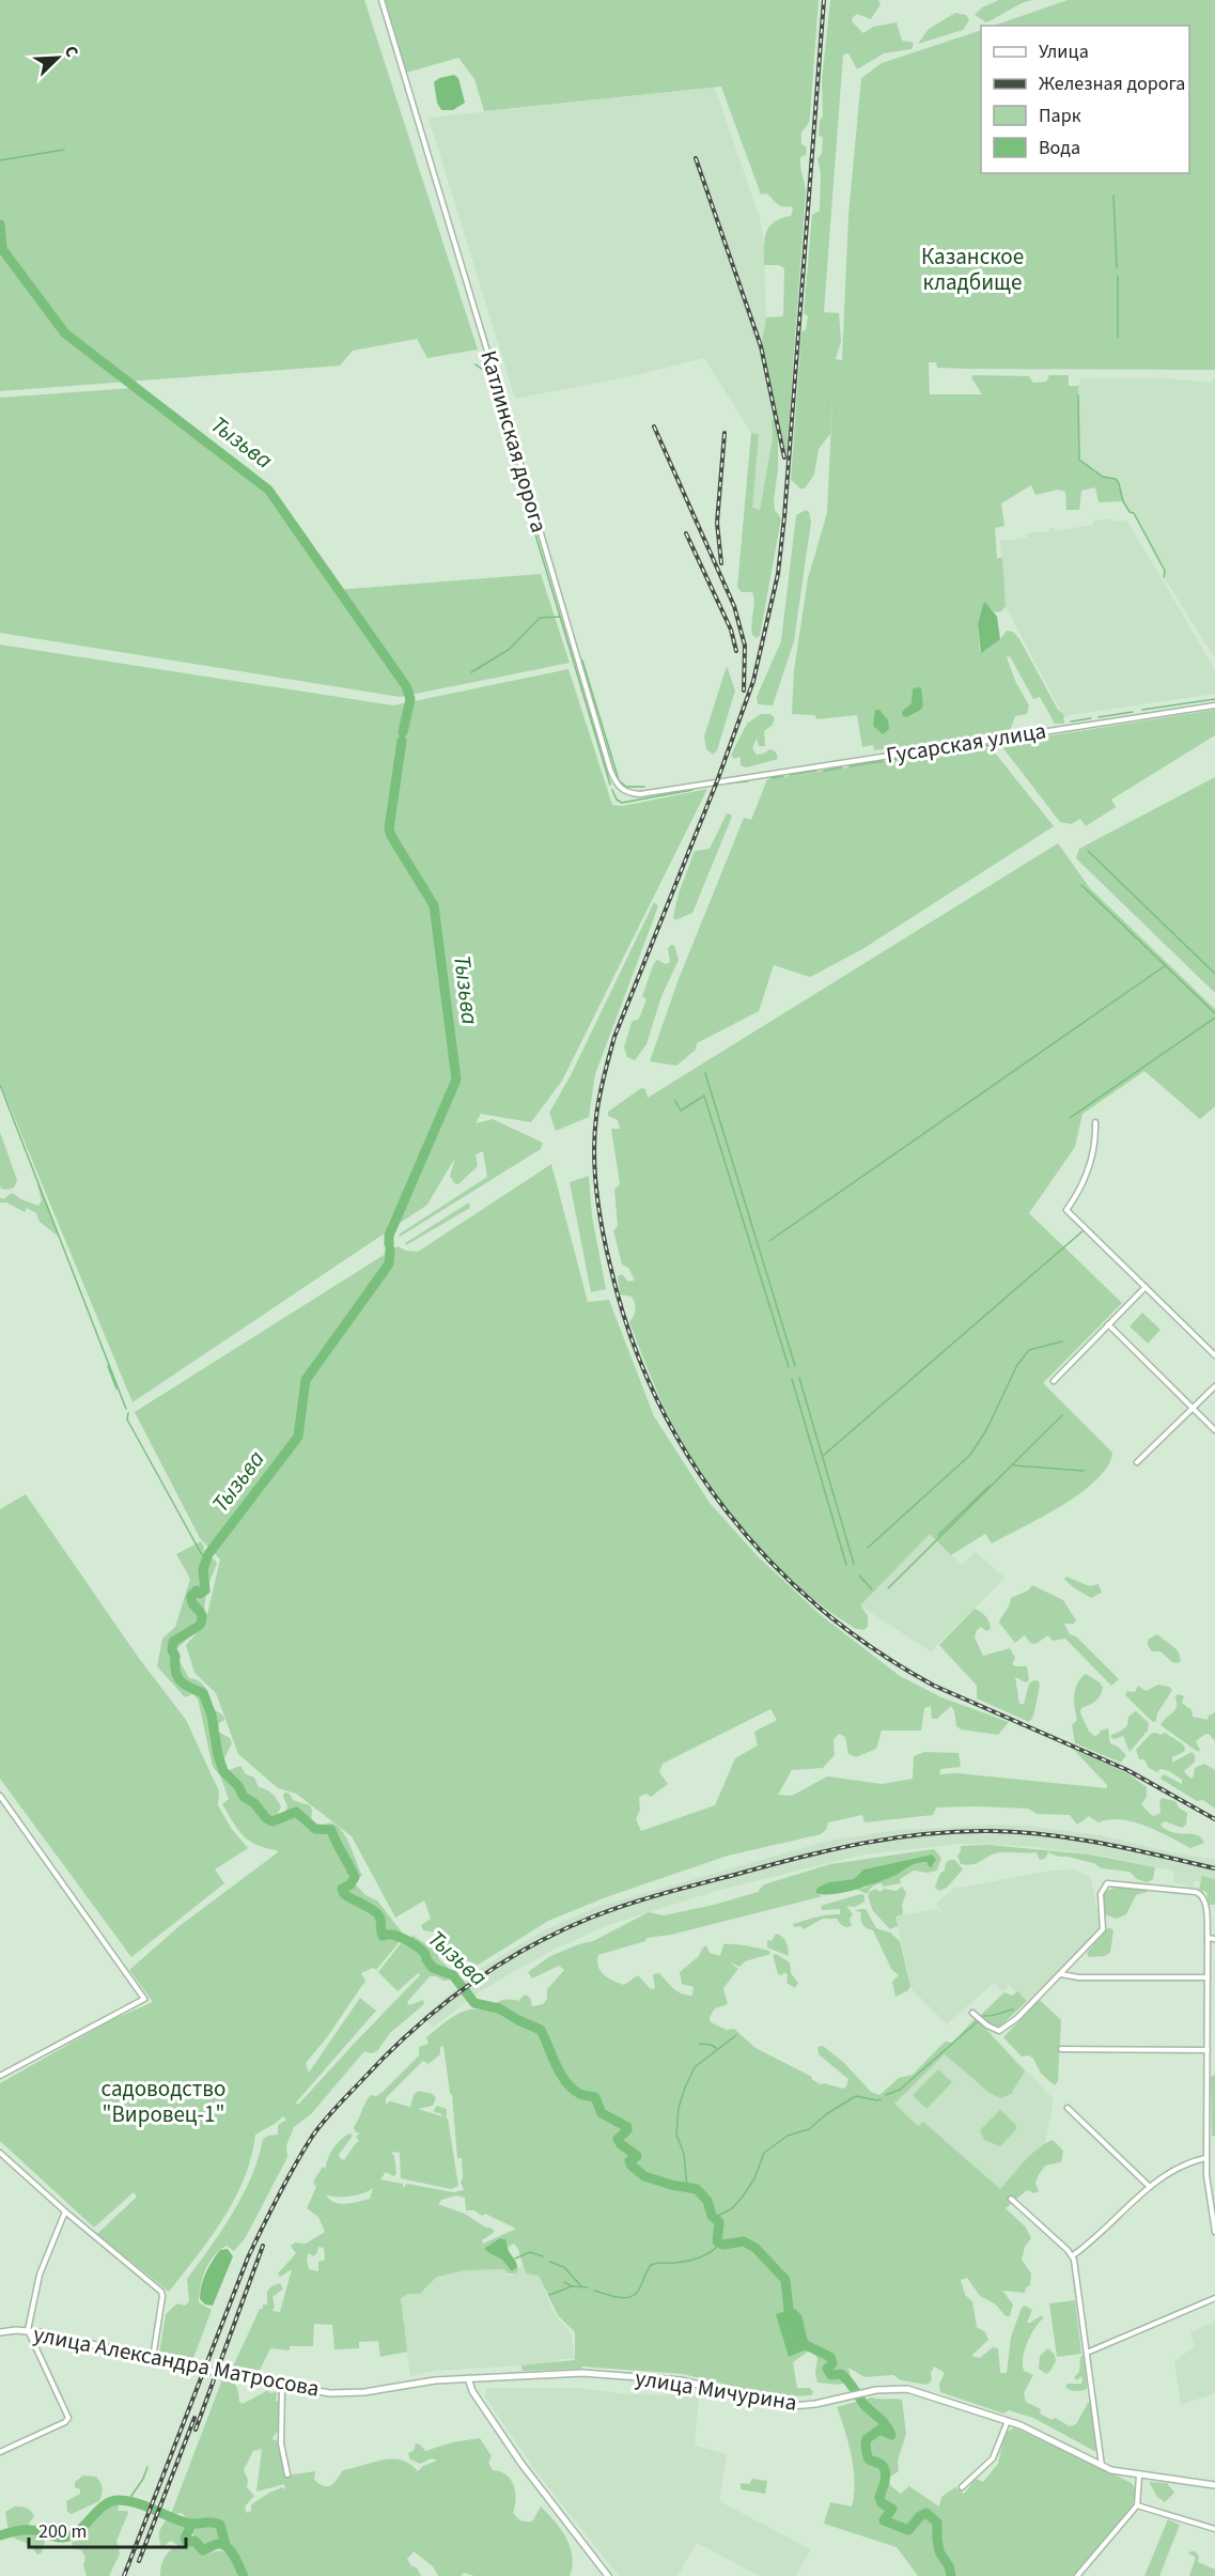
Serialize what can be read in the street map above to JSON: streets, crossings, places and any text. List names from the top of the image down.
{
  "streets": {
    "main road": ["улица Александра Матросова", "улица Мичурина"],
    "street": ["Катлинская дорога", "Гусарская улица"]
  },
  "crossings": [
    ["Катлинская дорога", "Гусарская улица"],
    ["улица Александра Матросова", "улица Мичурина"]
  ],
  "water": ["Тызьва"],
  "parks": ["Казанское кладбище", "садоводство \"Вировец-1\""],
  "legend": [
    "Улица",
    "Железная дорога",
    "Парк",
    "Вода"
  ],
  "scale_bar": "200 m",
  "north": "top right"
}
